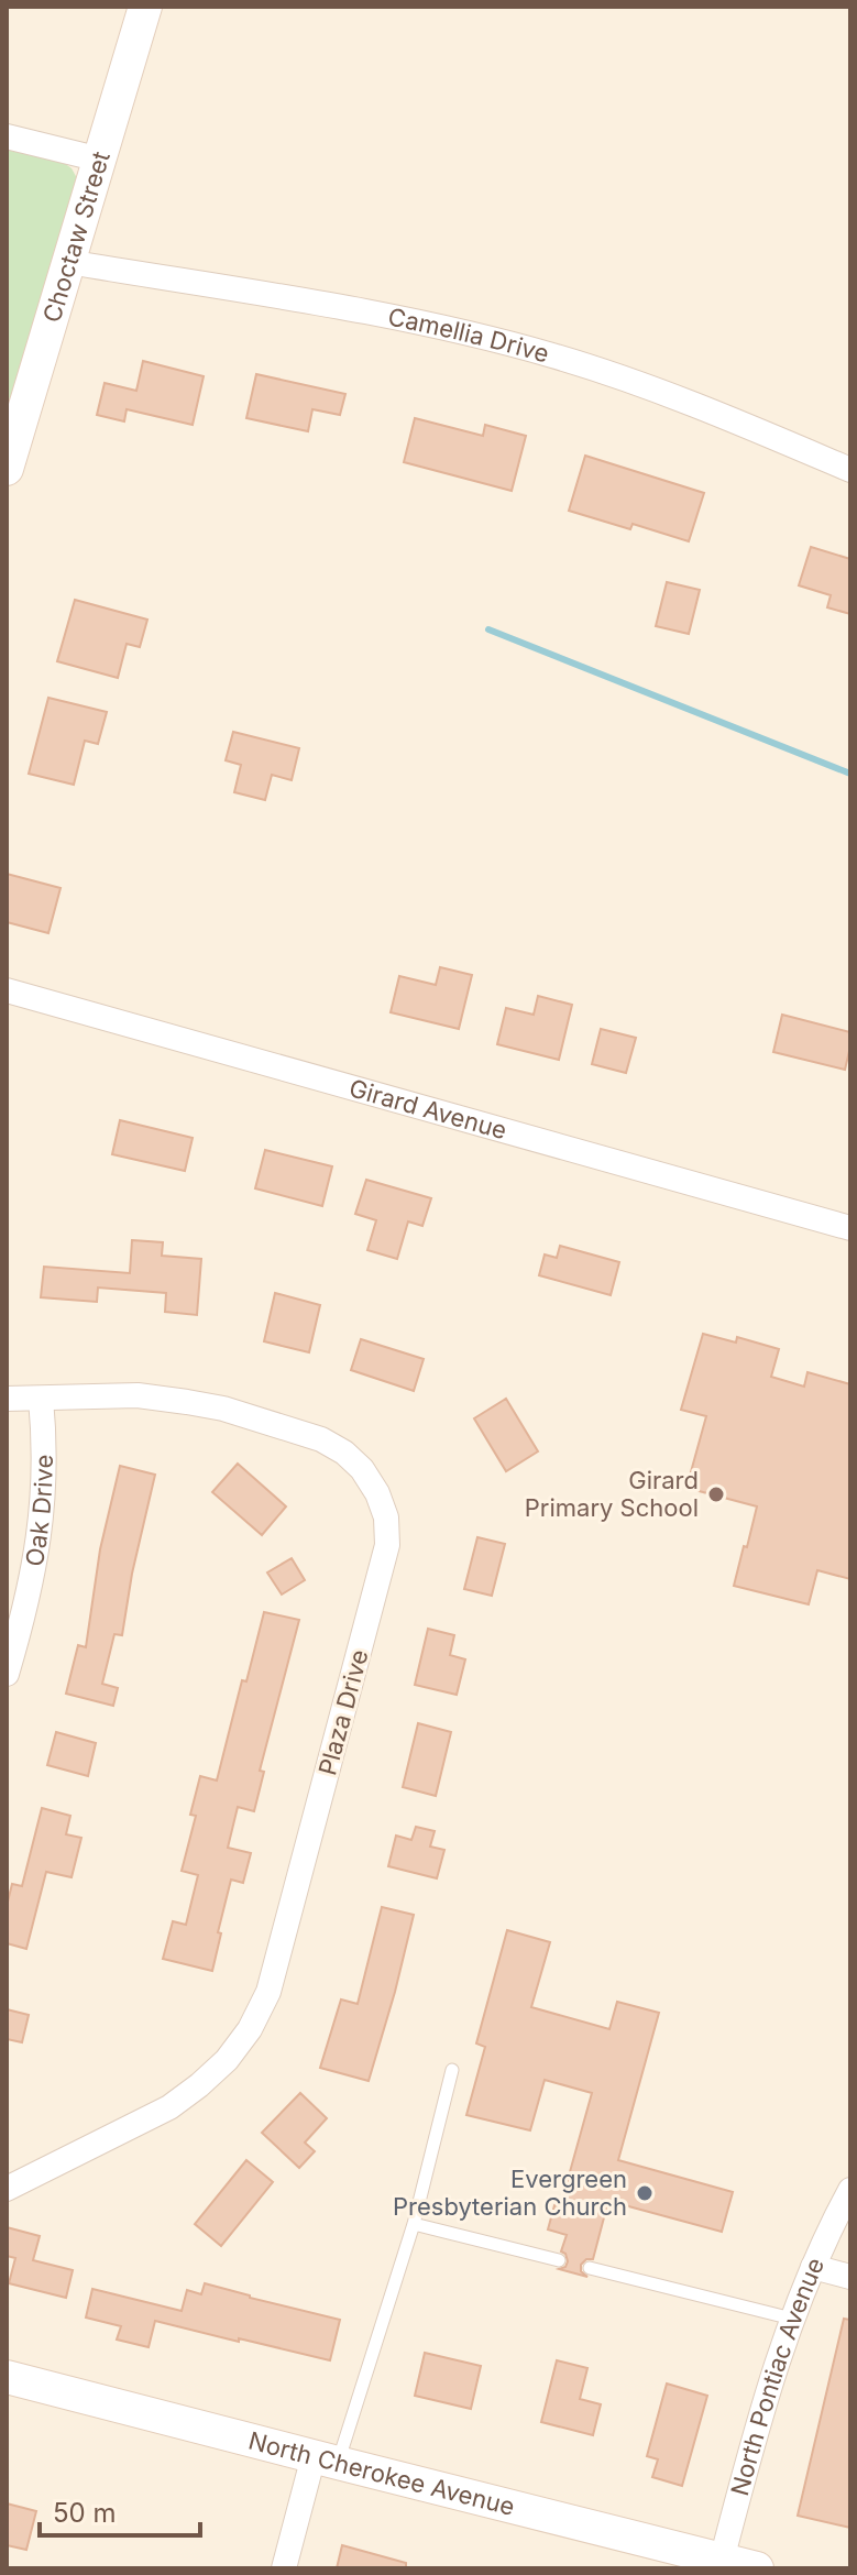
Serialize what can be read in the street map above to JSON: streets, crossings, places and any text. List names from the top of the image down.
{
  "streets": {
    "street": [
      "Choctaw Street",
      "Camellia Drive",
      "Girard Avenue",
      "Oak Drive",
      "Plaza Drive",
      "North Pontiac Avenue",
      "North Cherokee Avenue"
    ]
  },
  "crossings": [
    ["Choctaw Street", "Camellia Drive"],
    ["Oak Drive", "Plaza Drive"],
    ["North Pontiac Avenue", "North Cherokee Avenue"]
  ],
  "places": ["Girard Primary School", "Evergreen Presbyterian Church"],
  "scale_bar": "50 m"
}
